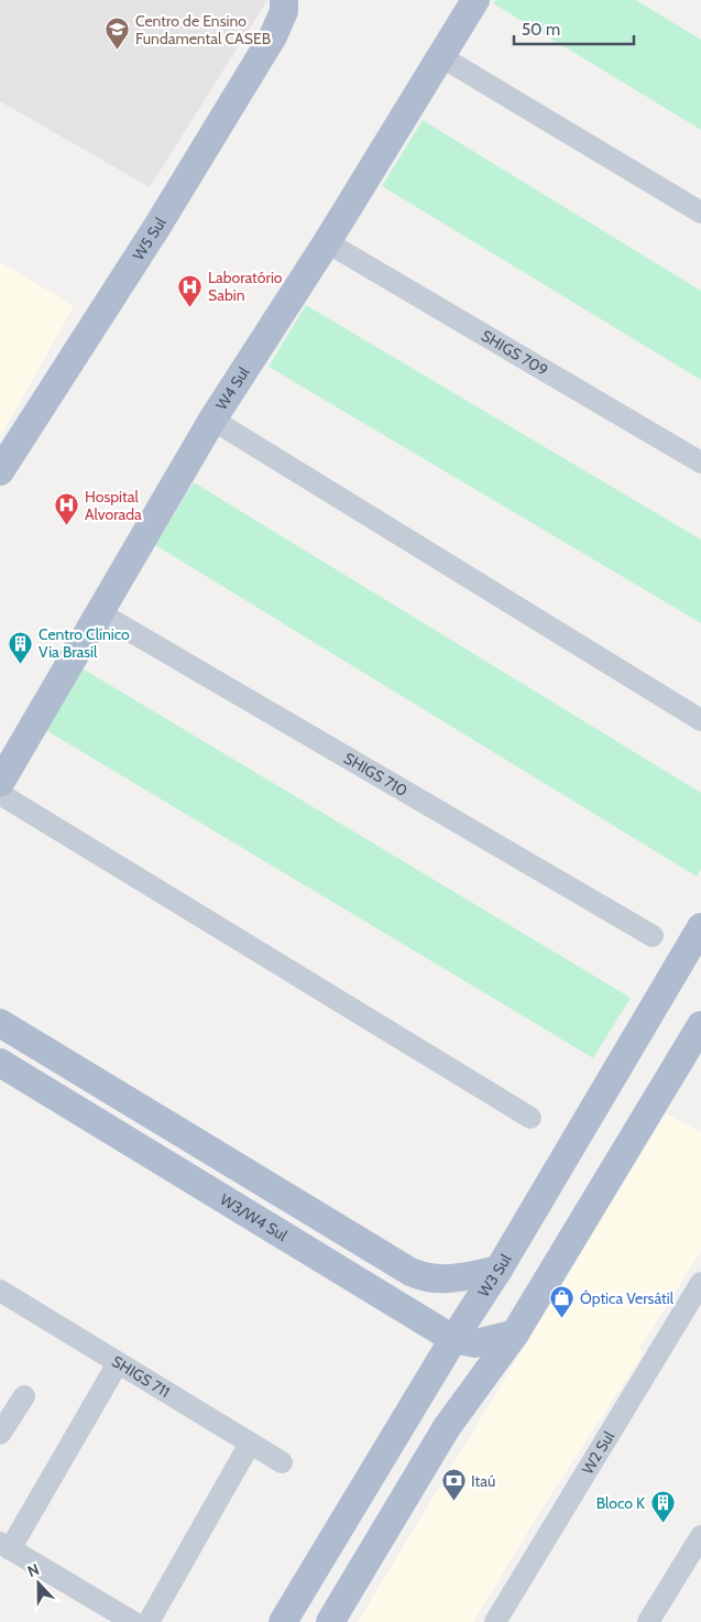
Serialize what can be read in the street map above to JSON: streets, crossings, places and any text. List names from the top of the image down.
{
  "streets": {
    "main road": [
      "W5 Sul",
      "W4 Sul",
      "W3/W4 Sul",
      "W3 Sul"
    ],
    "street": [
      "SHIGS 709",
      "SHIGS 710",
      "SHIGS 711",
      "W2 Sul"
    ]
  },
  "crossings": [
    ["SHIGS 709", "W4 Sul"],
    ["W4 Sul", "SHIGS 710"],
    ["W3/W4 Sul", "W3 Sul"]
  ],
  "places": {
    "school or university": ["Centro de Ensino Fundamental CASEB"],
    "hospital": ["Laboratório Sabin", "Hospital Alvorada"],
    "building": ["Centro Clínico Via Brasil", "Bloco K"],
    "shop": ["Óptica Versátil"],
    "bank": ["Itaú"]
  },
  "scale_bar": "50 m",
  "north": "top"
}
